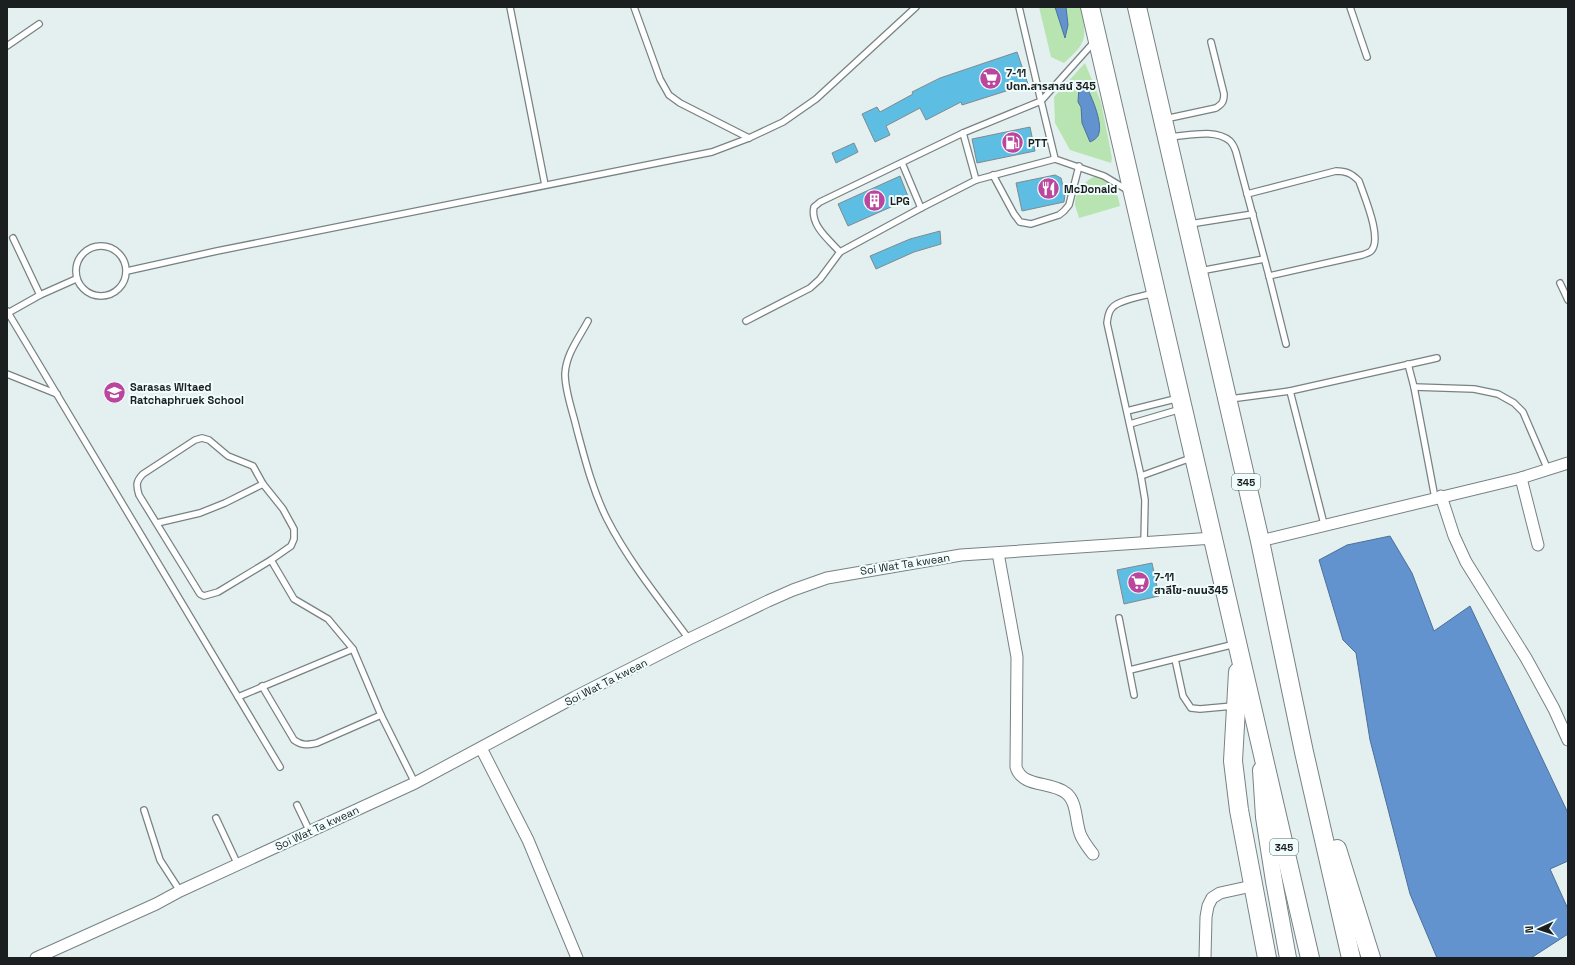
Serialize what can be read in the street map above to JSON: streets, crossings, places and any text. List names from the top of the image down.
{
  "streets": {
    "main road": ["345"],
    "street": ["Soi Wat Ta kwean"]
  },
  "crossings": [
    ["345", "Soi Wat Ta kwean"]
  ],
  "places": {
    "supermarket": ["7-11 ปตท.สารสาสน์ 345", "7-11 สาลีโข-ถนน345"],
    "fuel station": ["PTT"],
    "restaurant": ["McDonald"],
    "building": ["LPG"],
    "school or university": ["Sarasas Witaed Ratchaphruek School"]
  },
  "north": "left"
}
